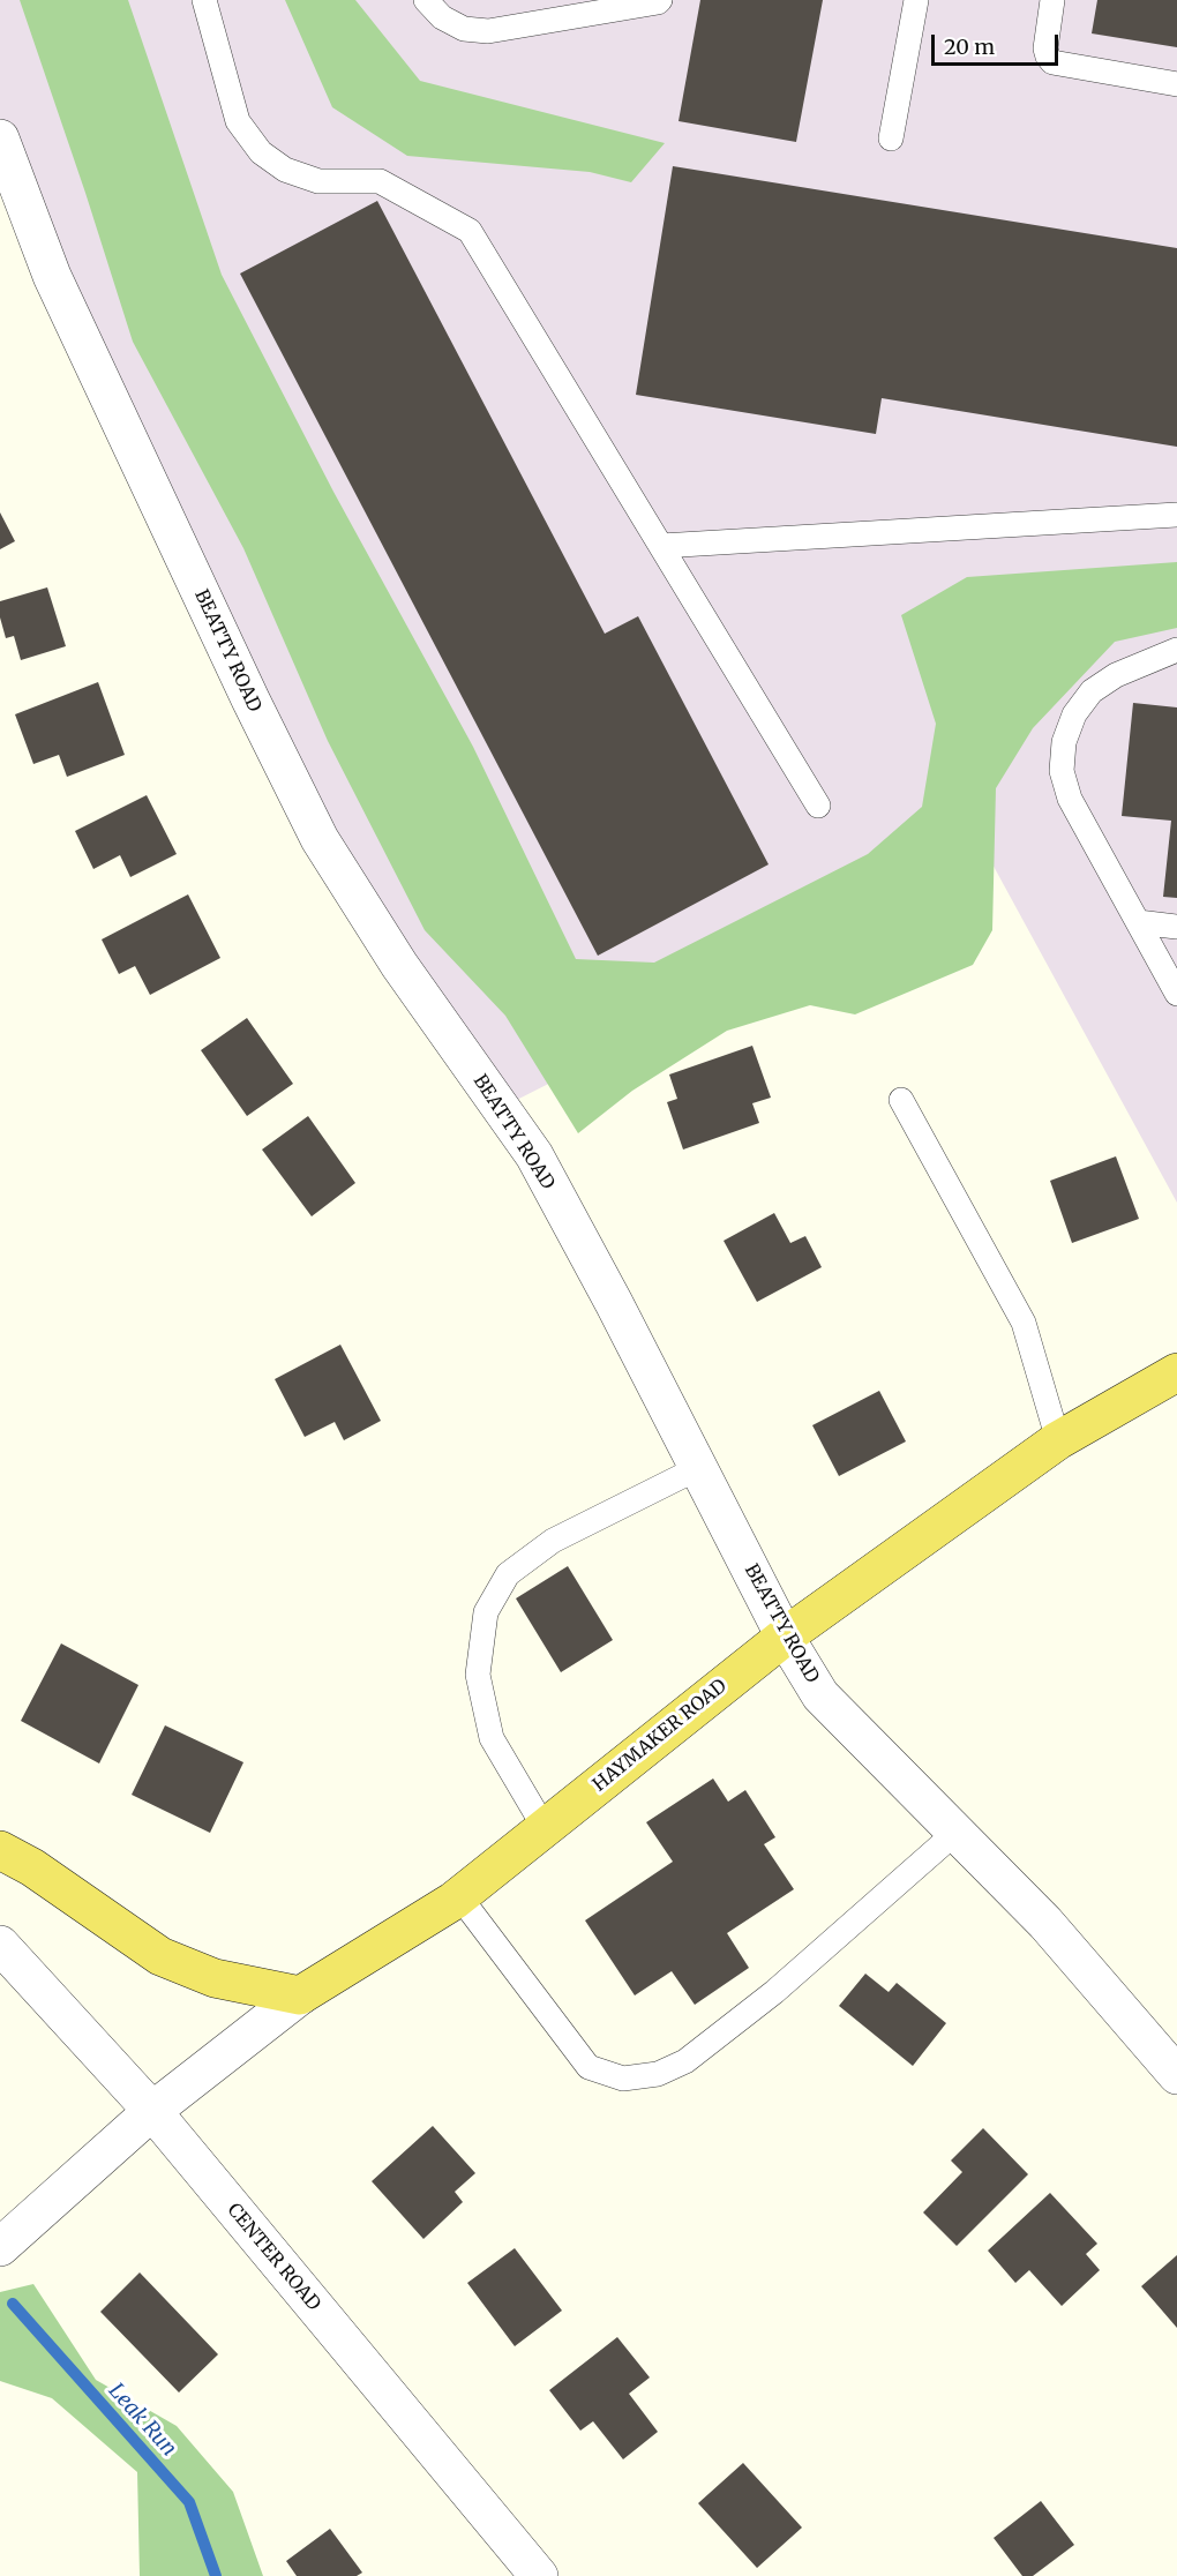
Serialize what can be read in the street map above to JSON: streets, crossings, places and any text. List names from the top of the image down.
{
  "streets": {
    "main road": ["HAYMAKER ROAD"],
    "street": ["BEATTY ROAD", "CENTER ROAD"]
  },
  "crossings": [
    ["BEATTY ROAD", "HAYMAKER ROAD"],
    ["HAYMAKER ROAD", "CENTER ROAD"]
  ],
  "water": ["Leak Run"],
  "scale_bar": "20 m"
}
